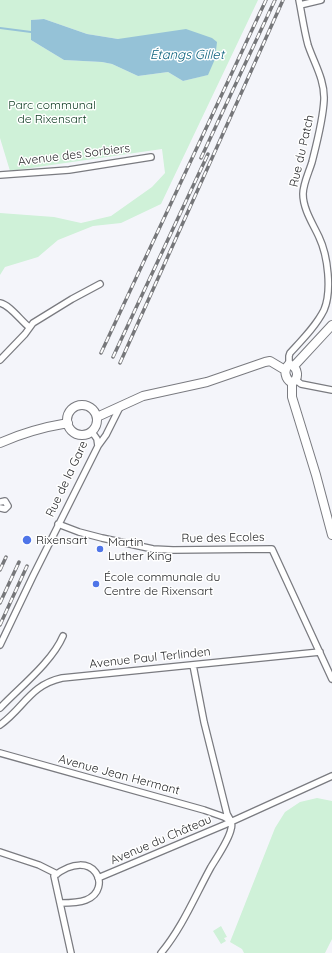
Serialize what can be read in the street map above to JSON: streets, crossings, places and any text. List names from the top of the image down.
{
  "streets": {
    "street": [
      "Rue du Patch",
      "Avenue des Sorbiers",
      "Rue de la Gare",
      "Rue des Ecoles",
      "Avenue Paul Terlinden",
      "Avenue Jean Hermant",
      "Avenue du Château"
    ]
  },
  "crossings": [
    ["Rue de la Gare", "Rue des Ecoles"],
    ["Rue des Ecoles", "Avenue Paul Terlinden"],
    ["Avenue Jean Hermant", "Avenue du Château"]
  ],
  "water": ["Étangs Gillet"],
  "parks": ["Parc communal de Rixensart"],
  "places": ["Rixensart", "Martin Luther King", "École communale du Centre de Rixensart"]
}
